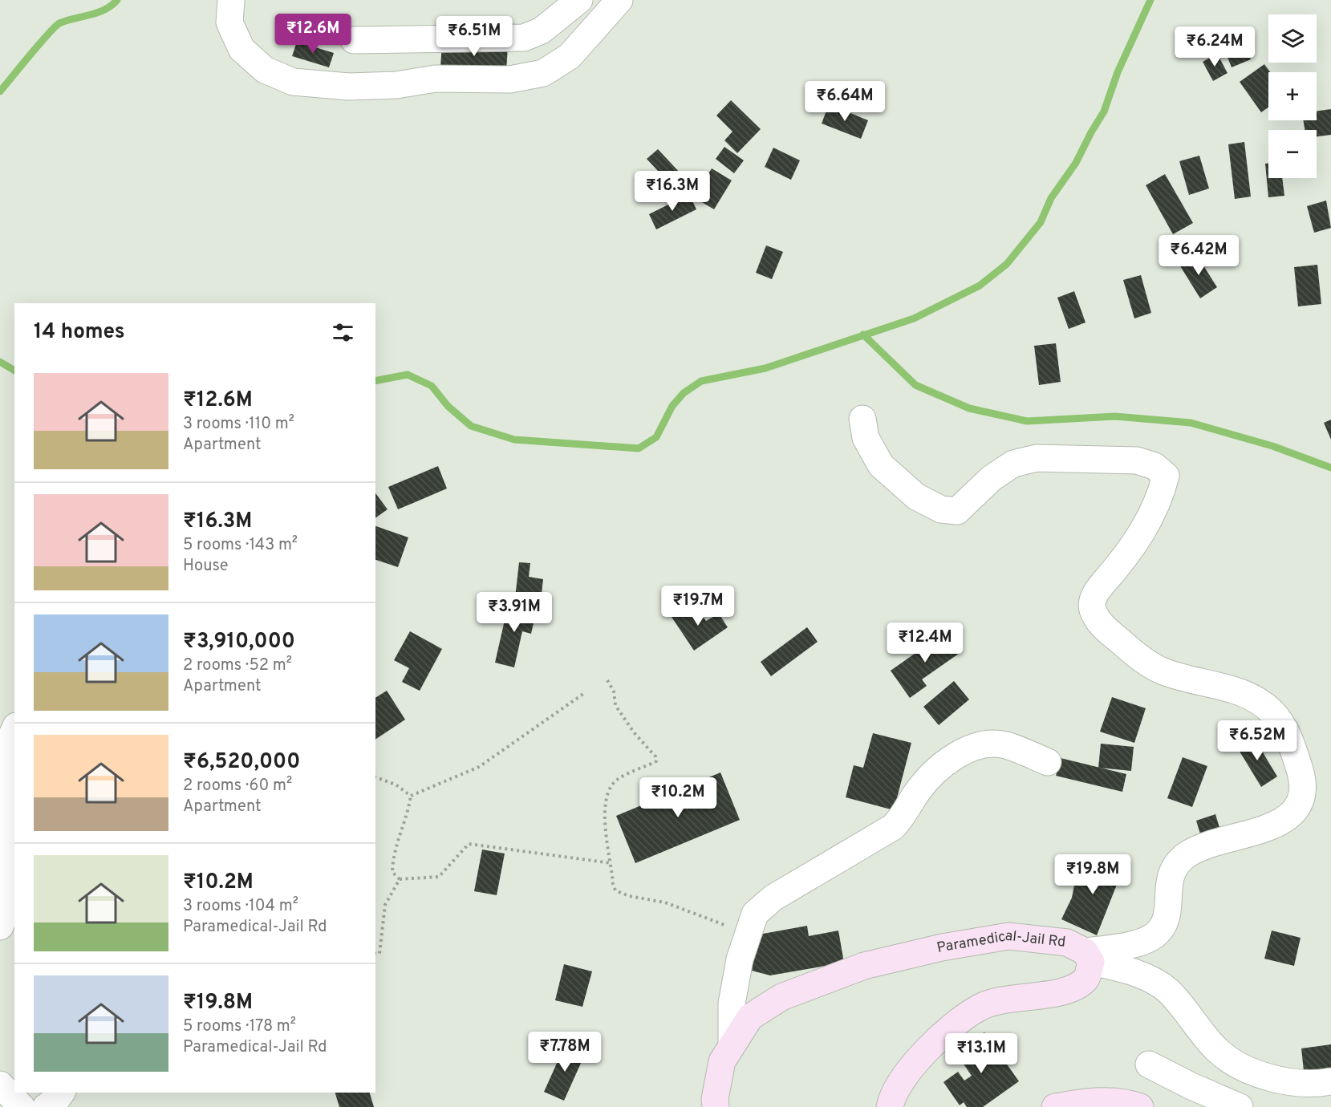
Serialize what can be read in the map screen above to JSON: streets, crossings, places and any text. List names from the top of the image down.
{
  "streets": {
    "main road": ["Paramedical-Jail Rd"]
  },
  "page": {
    "price": [
      "₹12.6M",
      "₹6.51M",
      "₹6.24M",
      "₹6.64M",
      "₹16.3M",
      "₹6.42M",
      "₹19.7M",
      "₹3.91M",
      "₹12.4M",
      "₹6.52M",
      "₹10.2M",
      "₹19.8M",
      "₹7.78M",
      "₹13.1M"
    ],
    "map_buttons": ["+", "−"],
    "heading": "14 homes",
    "list": [
      {
        "name": "₹12.6M",
        "note": "3 rooms · 110 m² · Apartment"
      },
      {
        "name": "₹16.3M",
        "note": "5 rooms · 143 m² · House"
      },
      {
        "name": "₹3,910,000",
        "note": "2 rooms · 52 m² · Apartment"
      },
      {
        "name": "₹6,520,000",
        "note": "2 rooms · 60 m² · Apartment"
      },
      {
        "name": "₹10.2M",
        "note": "3 rooms · 104 m² · Paramedical-Jail Rd"
      },
      {
        "name": "₹19.8M",
        "note": "5 rooms · 178 m² · Paramedical-Jail Rd"
      }
    ]
  }
}
